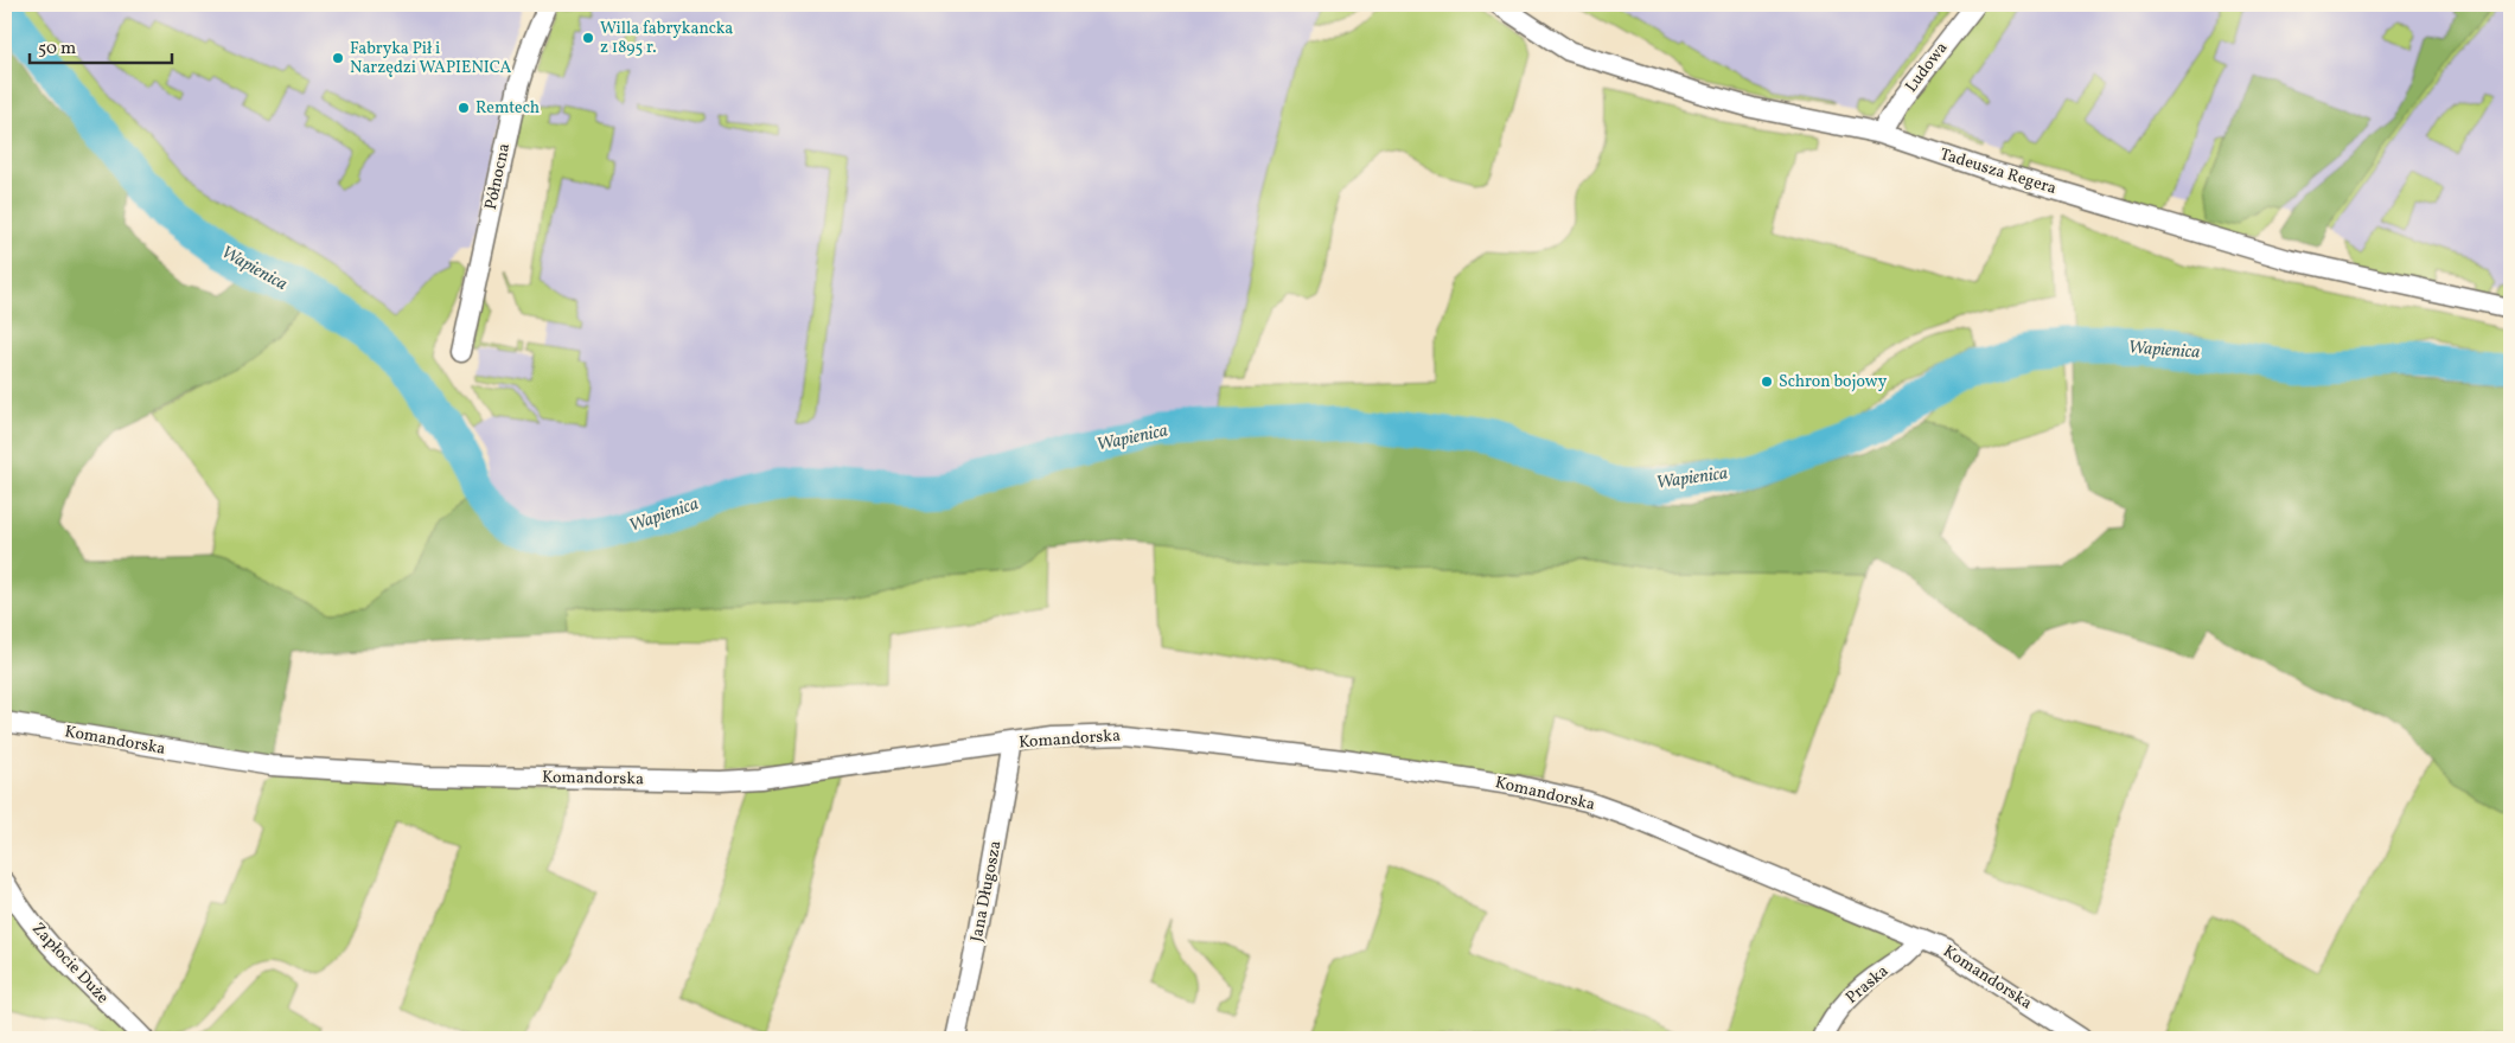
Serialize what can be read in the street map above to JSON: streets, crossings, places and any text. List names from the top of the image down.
{
  "streets": {
    "street": [
      "Ludowa",
      "Tadeusza Regera",
      "Północna",
      "Komandorska",
      "Jana Długosza",
      "Zapłocie Duże",
      "Praska"
    ]
  },
  "crossings": [
    ["Ludowa", "Tadeusza Regera"],
    ["Komandorska", "Jana Długosza"],
    ["Komandorska", "Praska"]
  ],
  "water": ["Wapienica"],
  "places": [
    "Willa fabrykancka z 1895 r.",
    "Fabryka Pił i Narzędzi WAPIENICA",
    "Remtech",
    "Schron bojowy"
  ],
  "scale_bar": "50 m"
}
